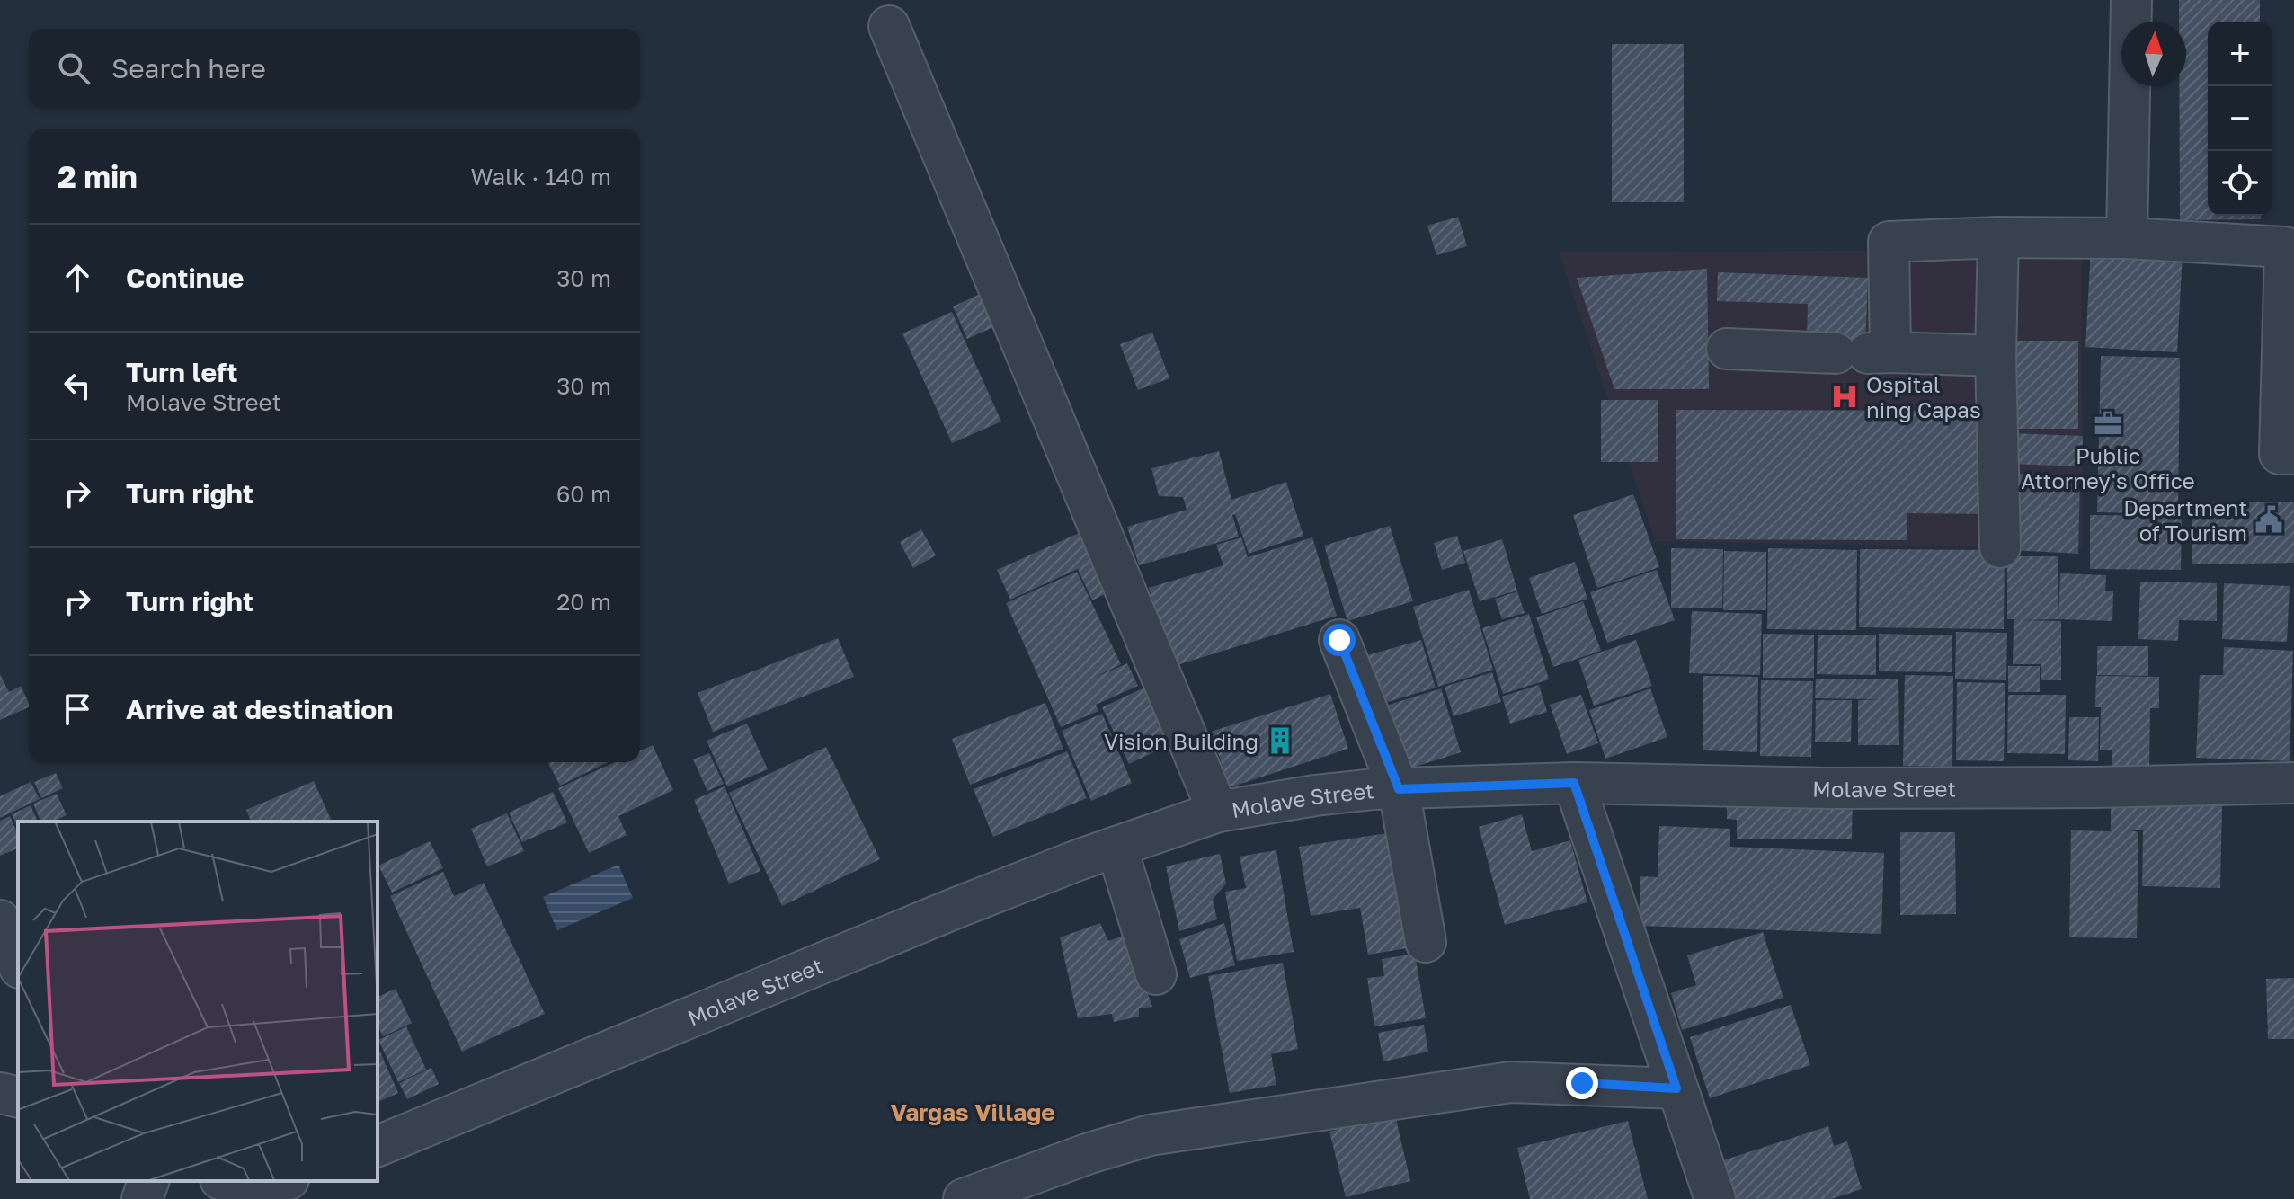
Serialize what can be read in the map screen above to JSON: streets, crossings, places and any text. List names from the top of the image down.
{
  "streets": {
    "street": ["Molave Street"]
  },
  "districts": ["Vargas Village"],
  "places": {
    "hospital": ["Ospital ning Capas"],
    "office": ["Public Attorney's Office"],
    "public building": ["Department of Tourism"],
    "building": ["Vision Building"]
  },
  "north": "top",
  "page": {
    "map_buttons": ["+", "−"],
    "search": "Search here",
    "heading": ["2 min", "Walk · 140 m"],
    "list": [
      ["Continue", "30 m"],
      ["Turn left", "Molave Street", "30 m"],
      ["Turn right", "60 m"],
      ["Turn right", "20 m"],
      "Arrive at destination"
    ]
  }
}
